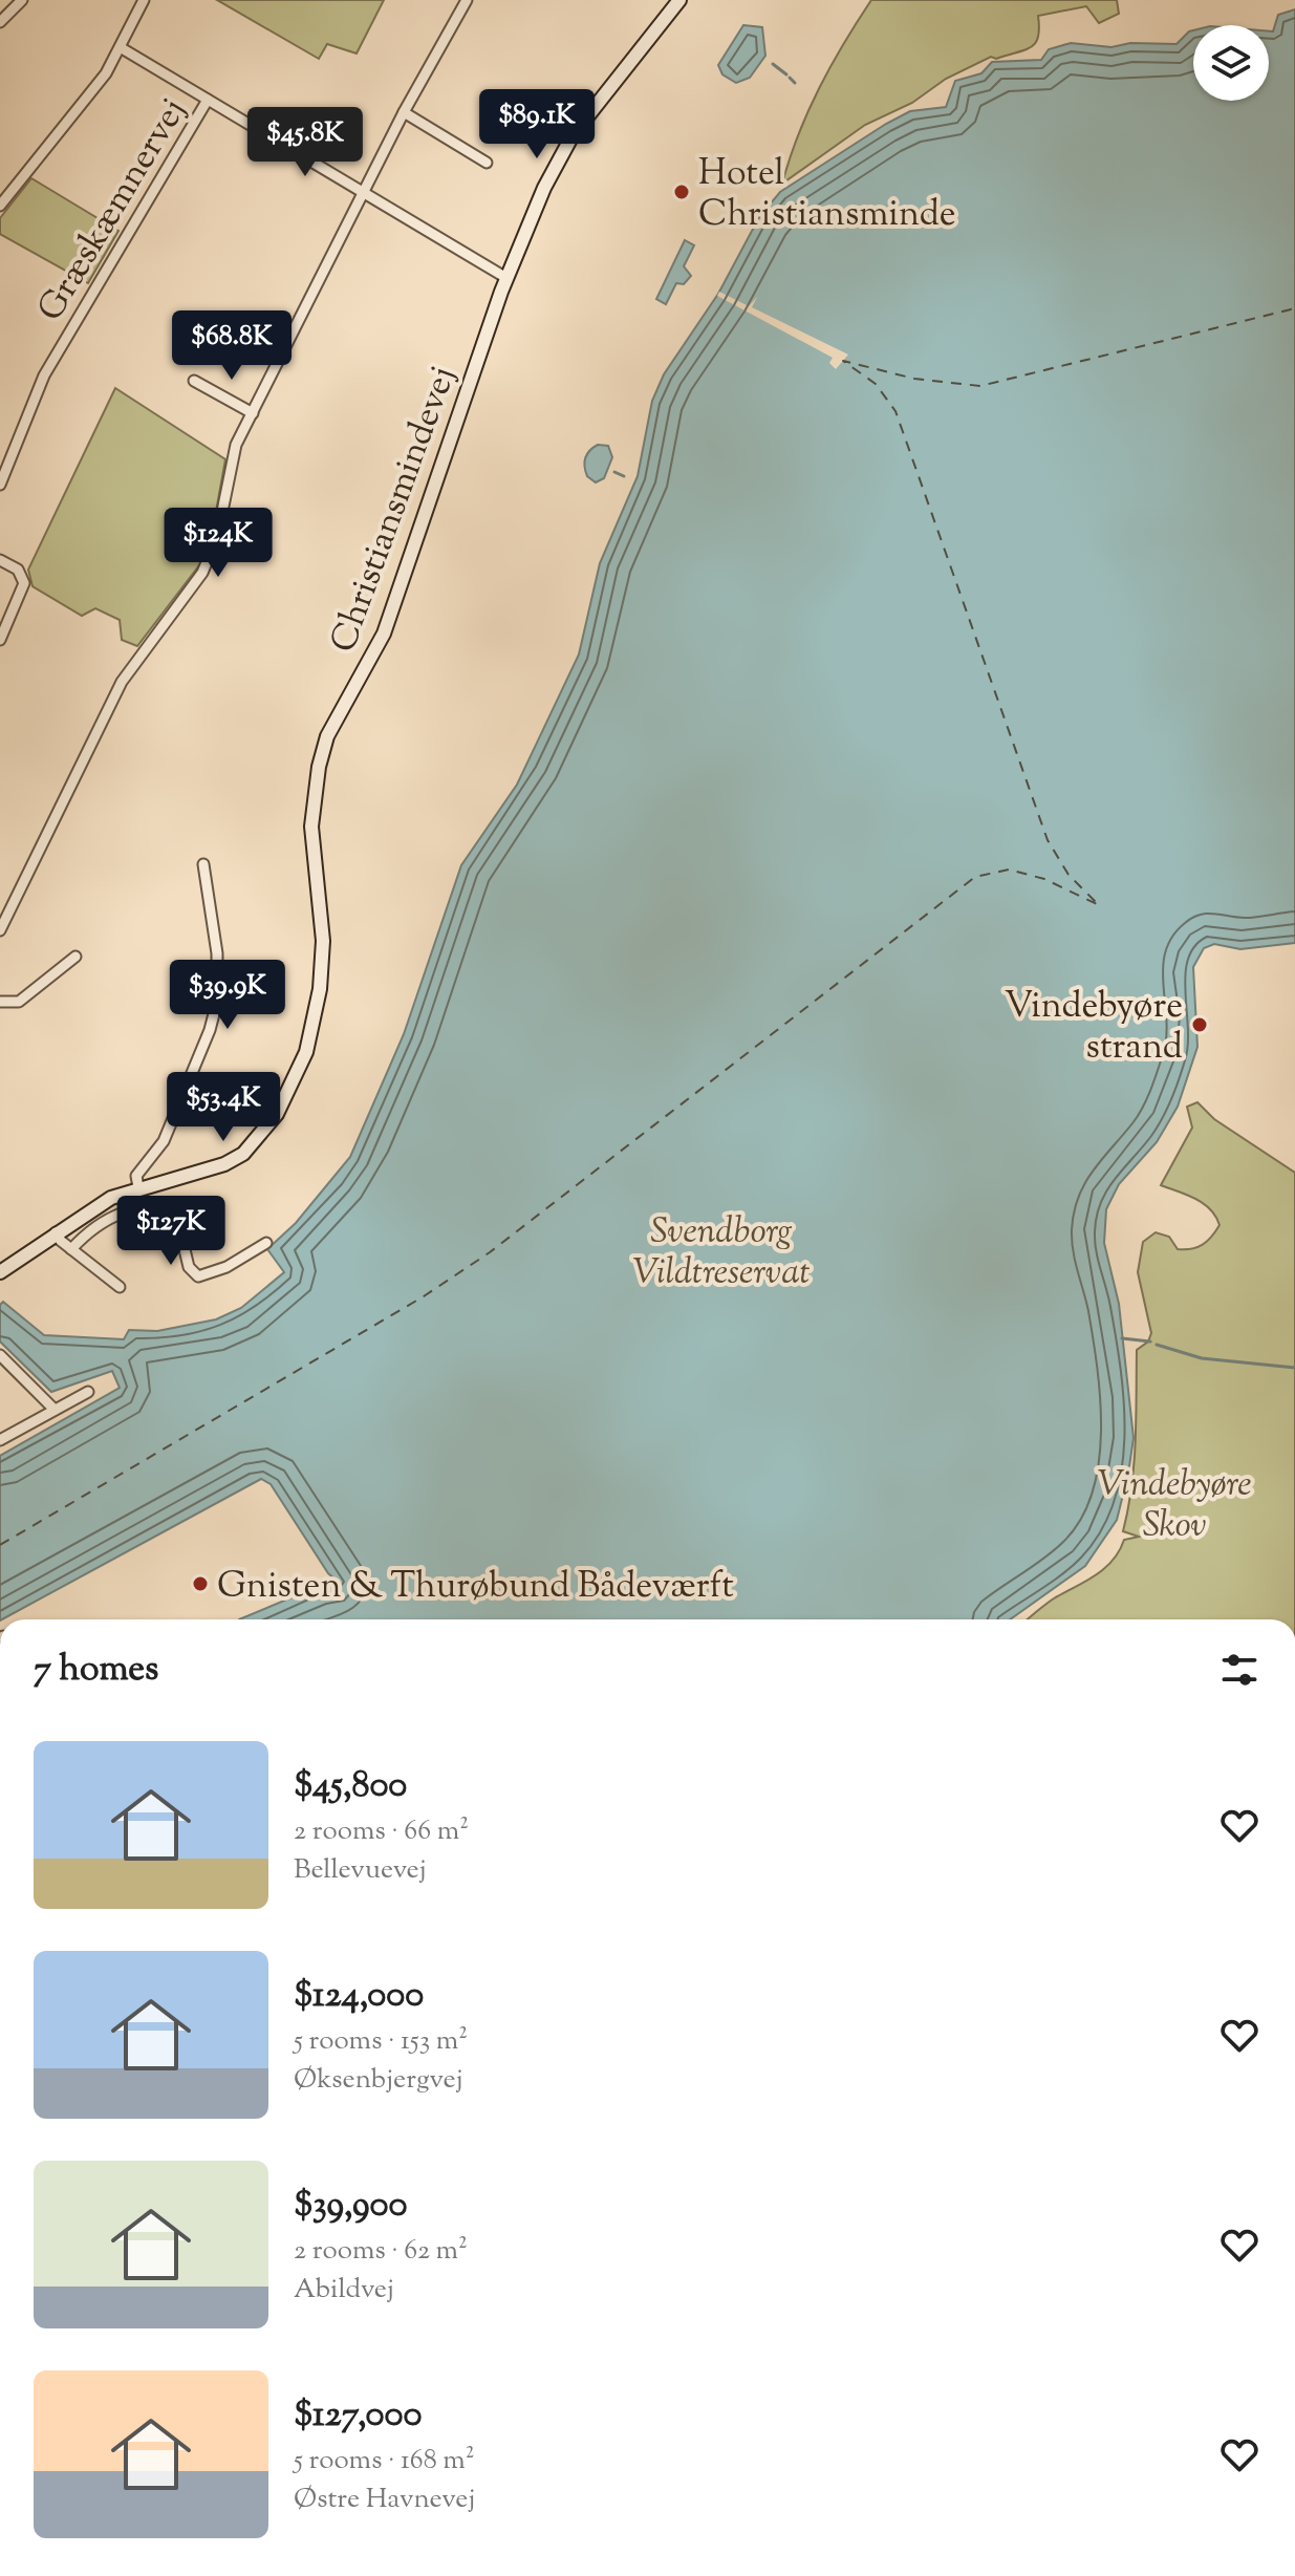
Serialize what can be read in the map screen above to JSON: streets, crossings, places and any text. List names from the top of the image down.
{
  "streets": {
    "street": ["Græskæmnervej", "Christiansmindevej"]
  },
  "parks": ["Svendborg Vildtreservat", "Vindebyøre Skov"],
  "places": ["Hotel Christiansminde", "Vindebyøre strand", "Gnisten & Thurøbund Bådeværft"],
  "page": {
    "price": [
      "$89.1K",
      "$45.8K",
      "$68.8K",
      "$124K",
      "$39.9K",
      "$53.4K",
      "$127K"
    ],
    "heading": "7 homes",
    "list": [
      {
        "name": "$45,800",
        "note": "2 rooms · 66 m² · Bellevuevej"
      },
      {
        "name": "$124,000",
        "note": "5 rooms · 153 m² · Øksenbjergvej"
      },
      {
        "name": "$39,900",
        "note": "2 rooms · 62 m² · Abildvej"
      },
      {
        "name": "$127,000",
        "note": "5 rooms · 168 m² · Østre Havnevej"
      }
    ]
  }
}
